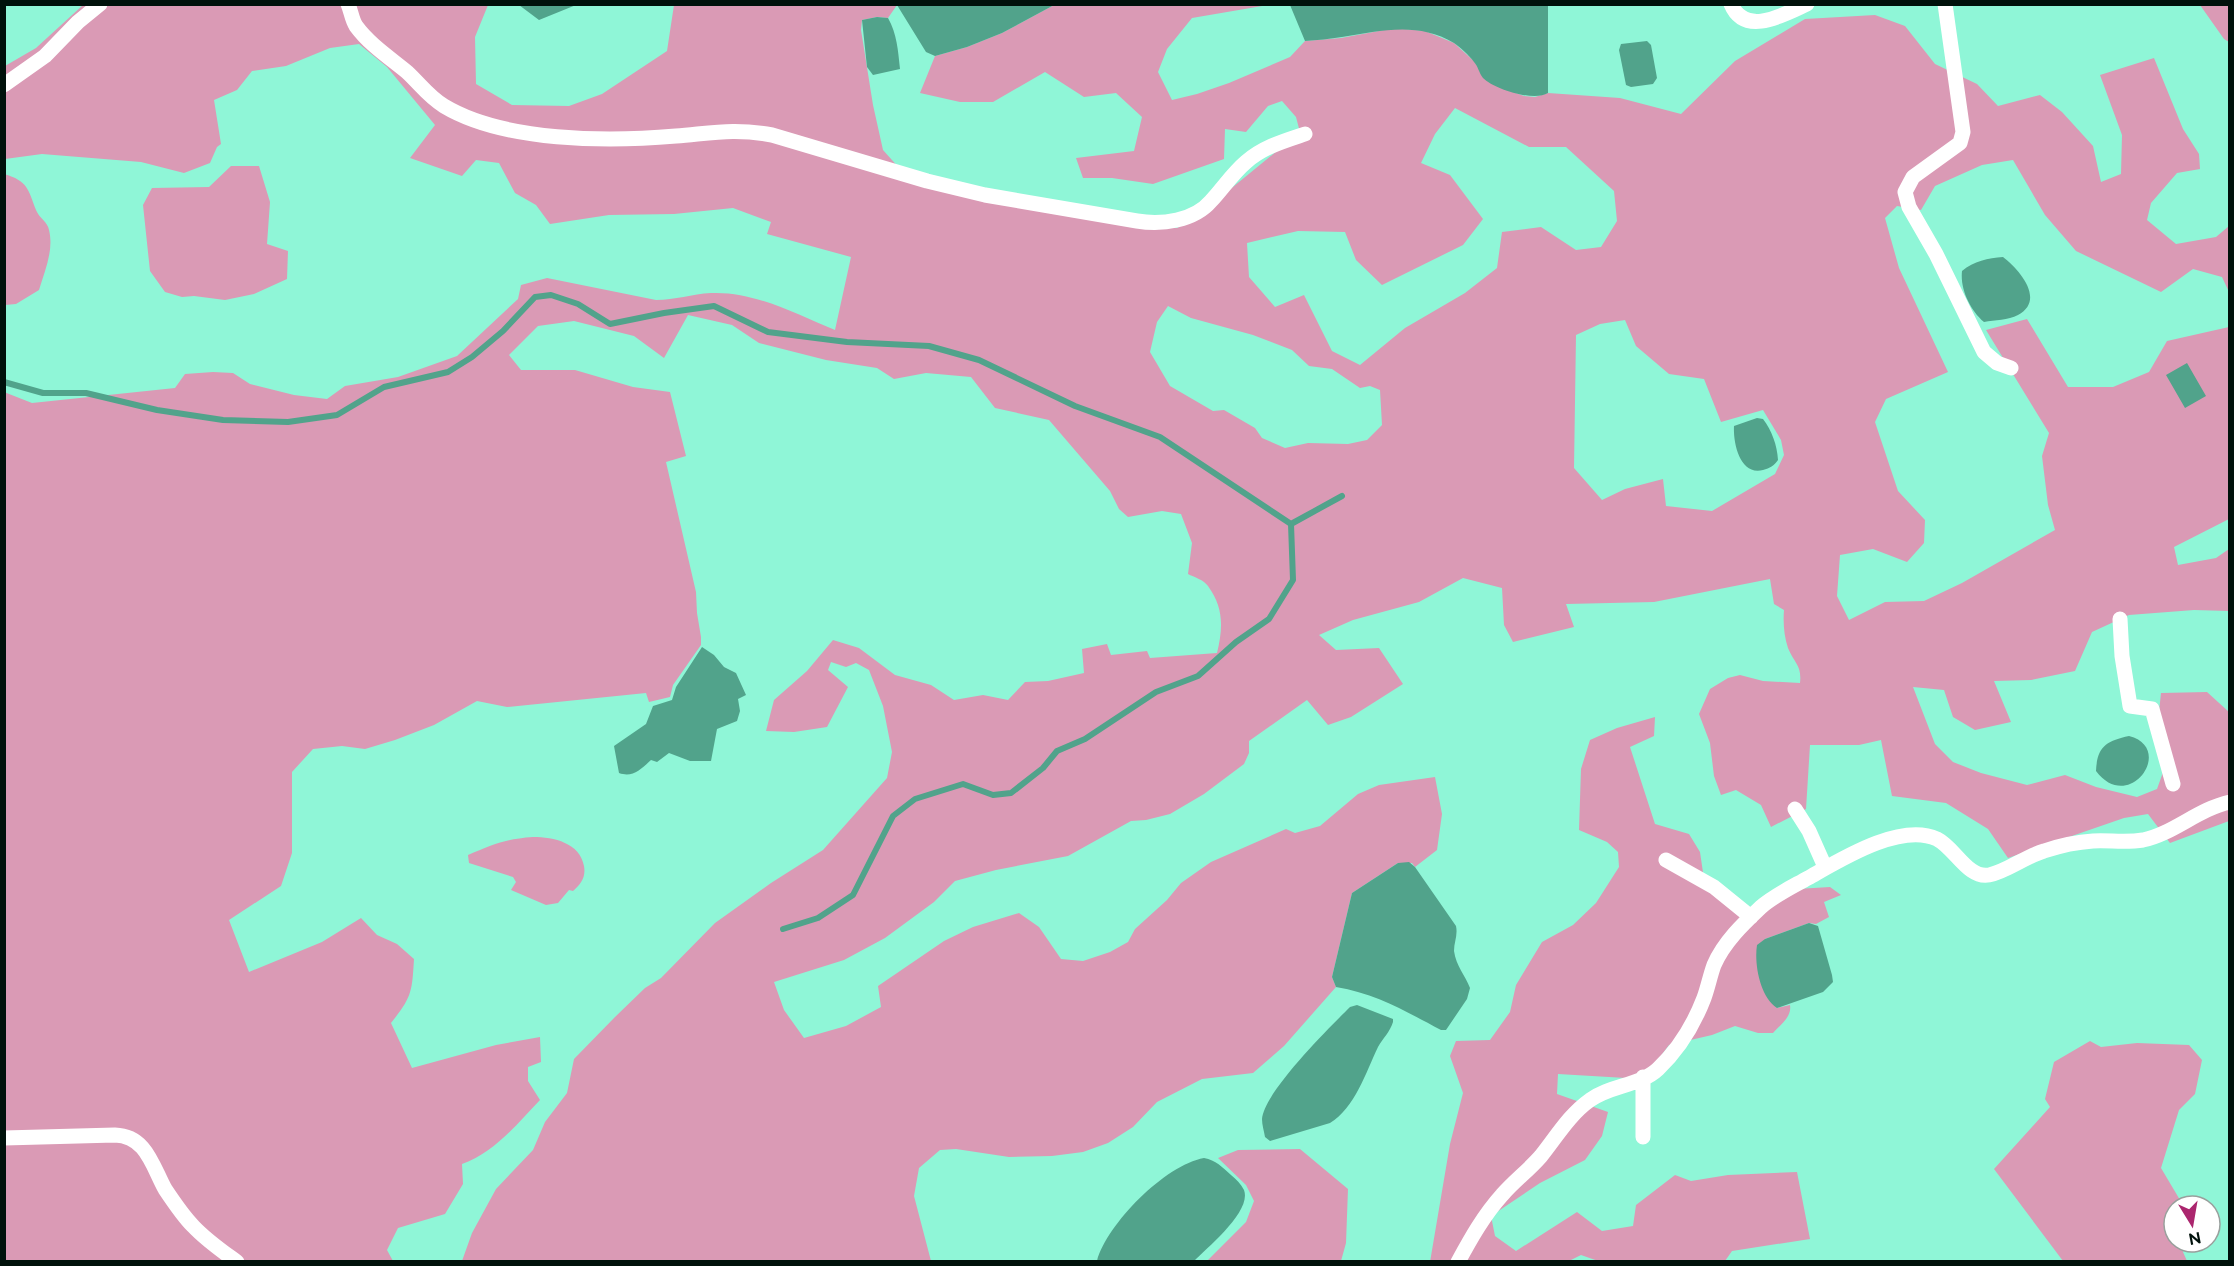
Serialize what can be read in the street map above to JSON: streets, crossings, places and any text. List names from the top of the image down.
{
  "north": "bottom"
}
